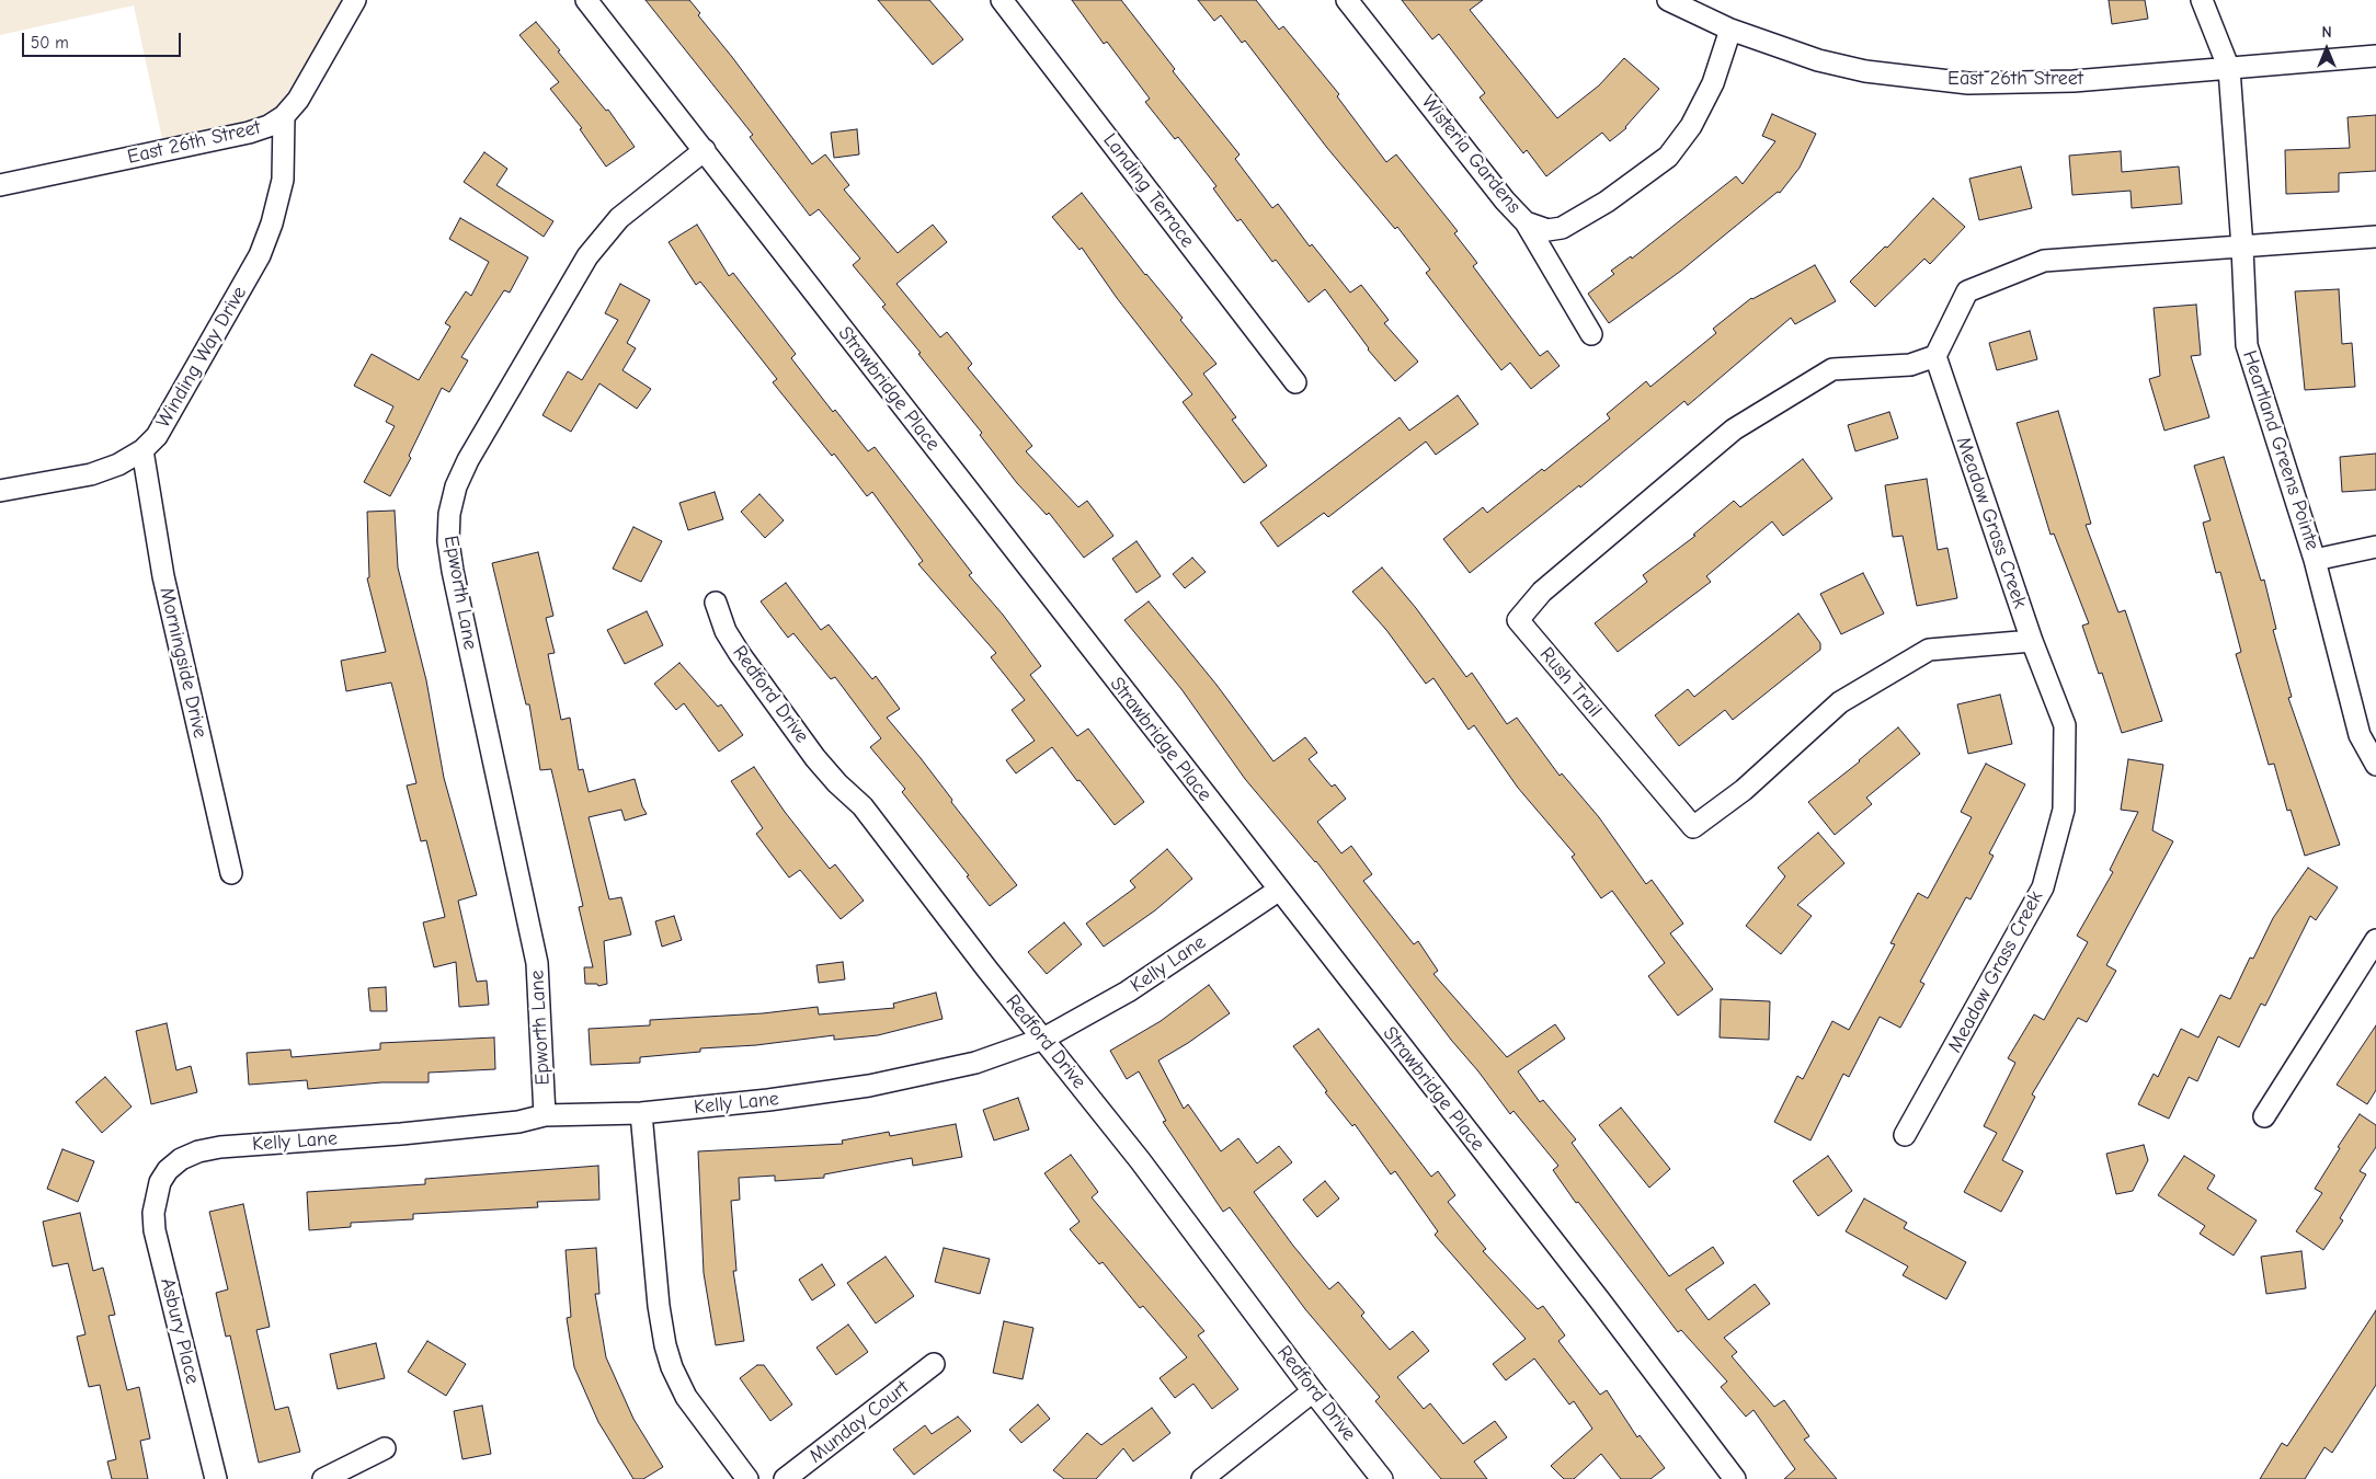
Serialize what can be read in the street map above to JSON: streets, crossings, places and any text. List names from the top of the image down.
{
  "streets": {
    "street": [
      "East 26th Street",
      "Wisteria Gardens",
      "Landing Terrace",
      "Winding Way Drive",
      "Strawbridge Place",
      "Heartland Greens Pointe",
      "Meadow Grass Creek",
      "Epworth Lane",
      "Morningside Drive",
      "Rush Trail",
      "Redford Drive",
      "Kelly Lane",
      "Asbury Place",
      "Munday Court"
    ]
  },
  "crossings": [
    ["East 26th Street", "Wisteria Gardens"],
    ["East 26th Street", "Winding Way Drive"],
    ["East 26th Street", "Heartland Greens Pointe"],
    ["Winding Way Drive", "Morningside Drive"],
    ["Strawbridge Place", "Epworth Lane"],
    ["Strawbridge Place", "Kelly Lane"],
    ["Meadow Grass Creek", "Rush Trail"],
    ["Epworth Lane", "Kelly Lane"],
    ["Redford Drive", "Kelly Lane"],
    ["Kelly Lane", "Asbury Place"]
  ],
  "scale_bar": "50 m",
  "north": "top"
}
